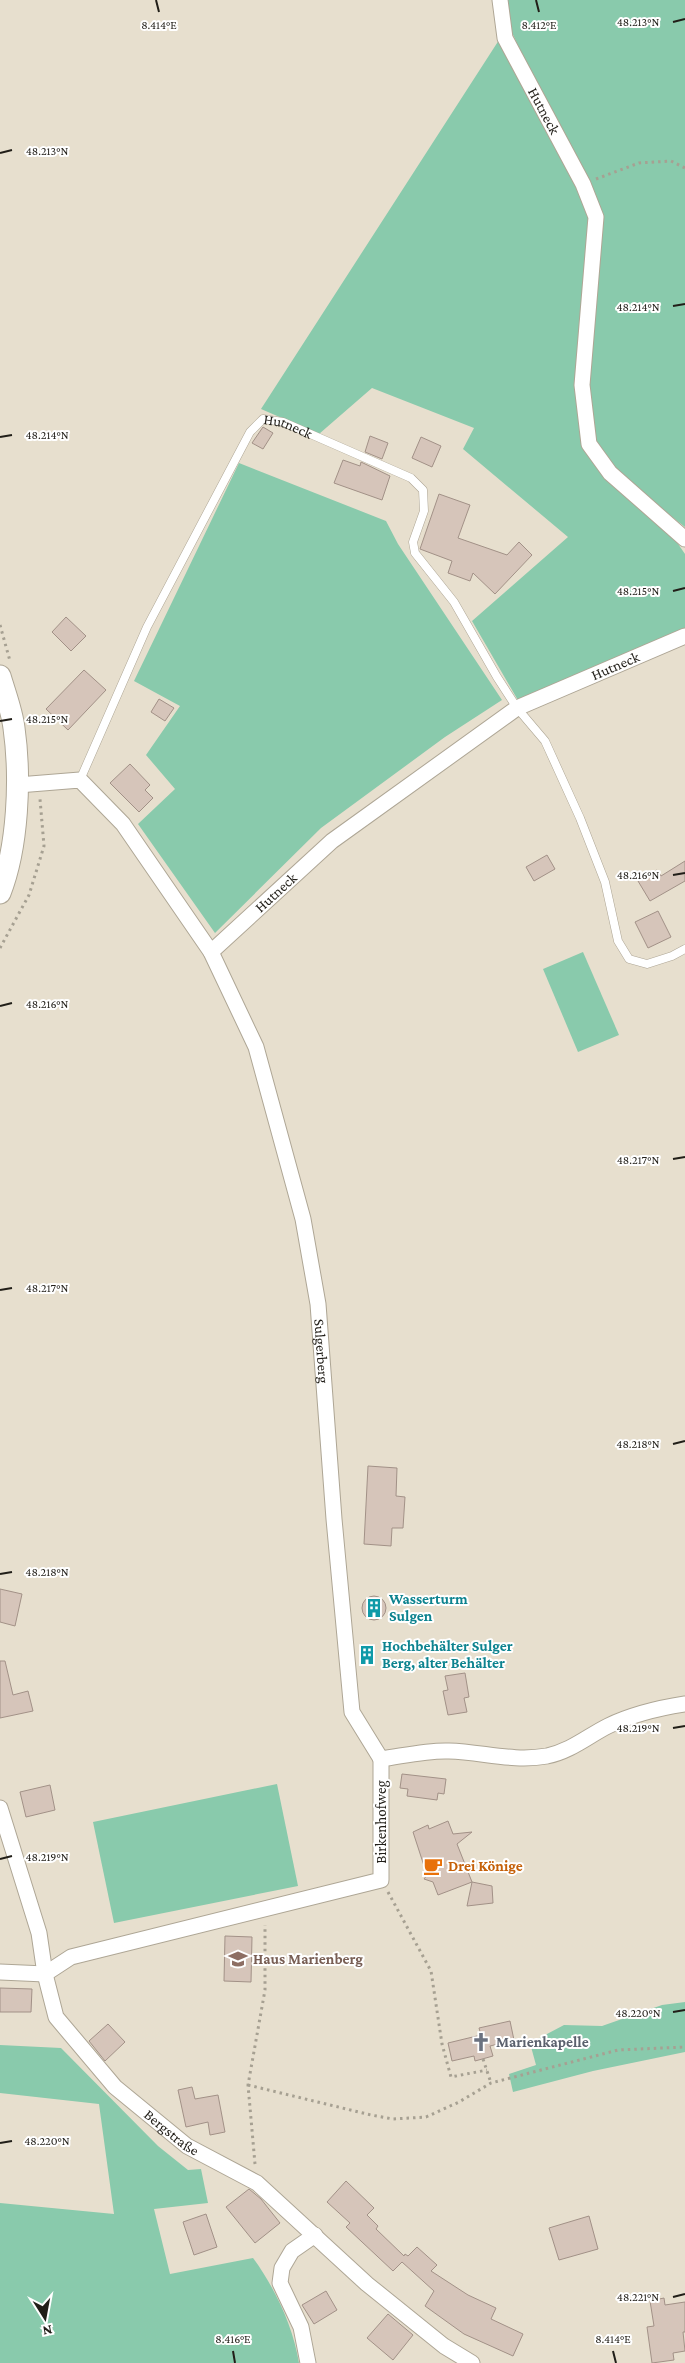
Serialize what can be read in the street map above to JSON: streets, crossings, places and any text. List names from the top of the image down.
{
  "streets": {
    "street": [
      "Hutneck",
      "Sulgerberg",
      "Birkenhofweg",
      "Bergstraße"
    ]
  },
  "crossings": [
    ["Hutneck", "Sulgerberg"],
    ["Sulgerberg", "Birkenhofweg"],
    ["Birkenhofweg", "Bergstraße"]
  ],
  "places": {
    "building": ["Wasserturm Sulgen", "Hochbehälter Sulger Berg, alter Behälter"],
    "cafe": ["Drei Könige"],
    "school or university": ["Haus Marienberg"],
    "church": ["Marienkapelle"]
  },
  "north": "bottom",
  "coordinates": [
    "48.213°N",
    "8.414°E",
    "8.412°E",
    "48.214°N",
    "48.215°N",
    "48.216°N",
    "48.217°N",
    "48.218°N",
    "48.219°N",
    "48.220°N",
    "48.221°N",
    "8.416°E"
  ]
}
